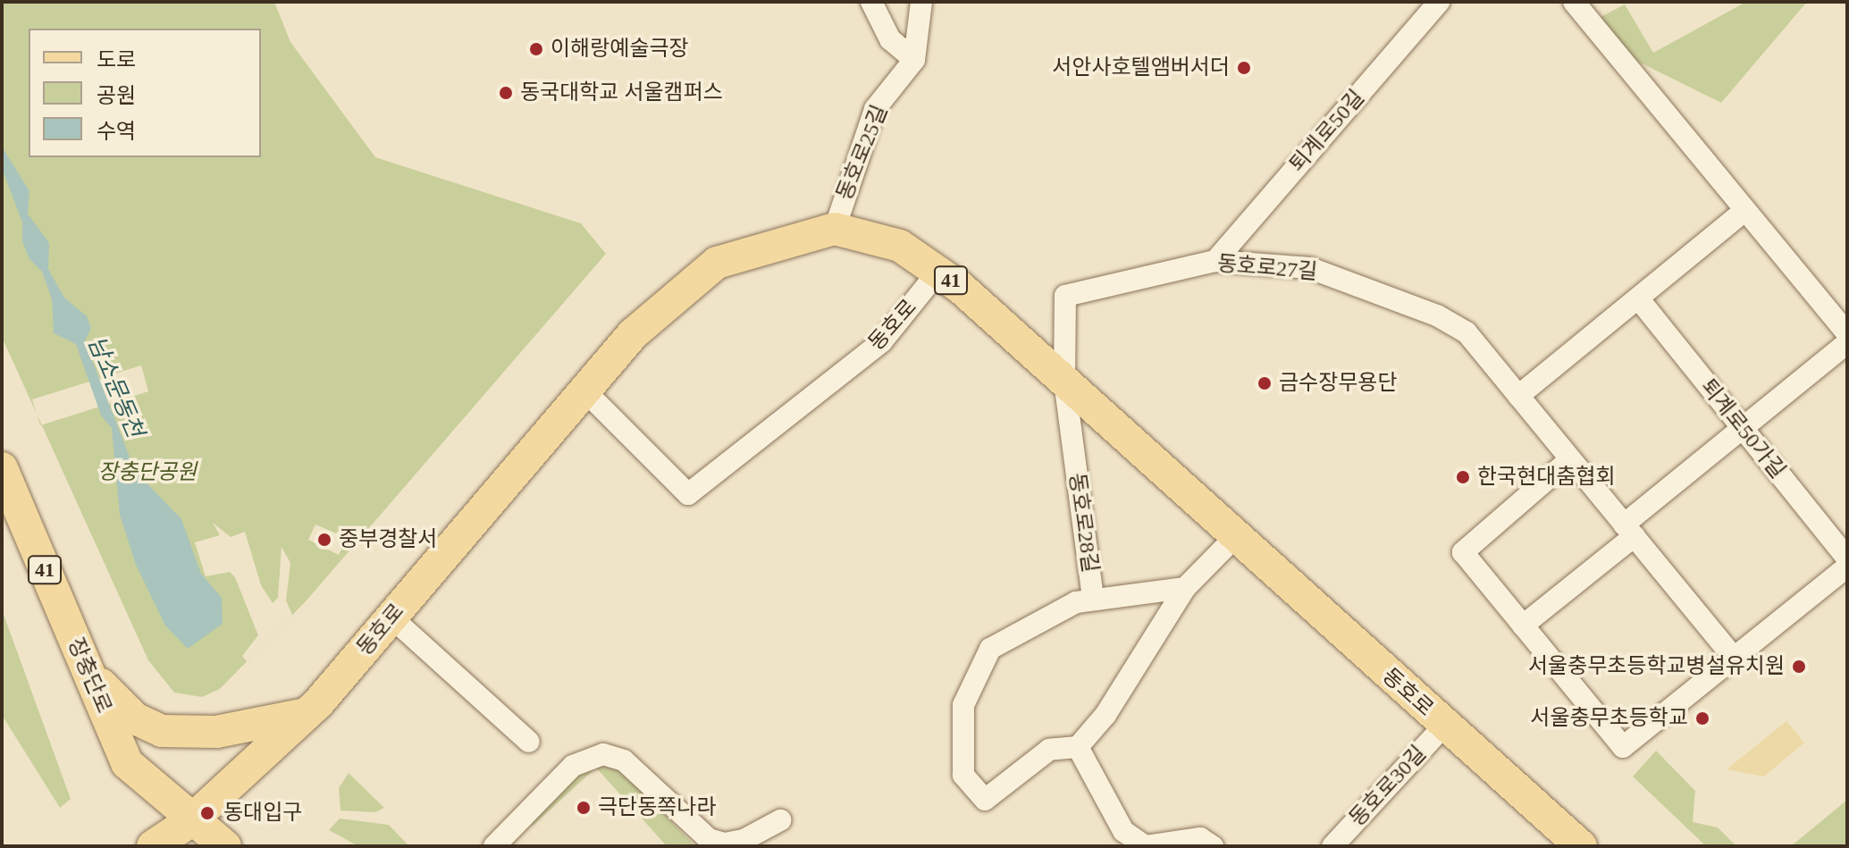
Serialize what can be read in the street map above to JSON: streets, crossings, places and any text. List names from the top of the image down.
{
  "streets": {
    "main road": ["41", "동호로", "장충단로"],
    "street": [
      "퇴계로50길",
      "동호로25길",
      "동호로27길",
      "퇴계로50가길",
      "동호로28길",
      "동호로30길"
    ]
  },
  "crossings": [
    ["퇴계로50길", "동호로27길"],
    ["동호로25길", "동호로"],
    ["동호로27길", "동호로"],
    ["동호로27길", "동호로28길"],
    ["동호로", "동호로28길"],
    ["동호로", "장충단로"],
    ["동호로", "동호로30길"]
  ],
  "water": ["남소문동천"],
  "parks": ["장충단공원"],
  "places": [
    "이해랑예술극장",
    "서안사호텔앰버서더",
    "동국대학교 서울캠퍼스",
    "금수장무용단",
    "한국현대춤협회",
    "중부경찰서",
    "서울충무초등학교병설유치원",
    "서울충무초등학교",
    "극단동쪽나라",
    "동대입구"
  ],
  "legend": ["도로", "공원", "수역"]
}
